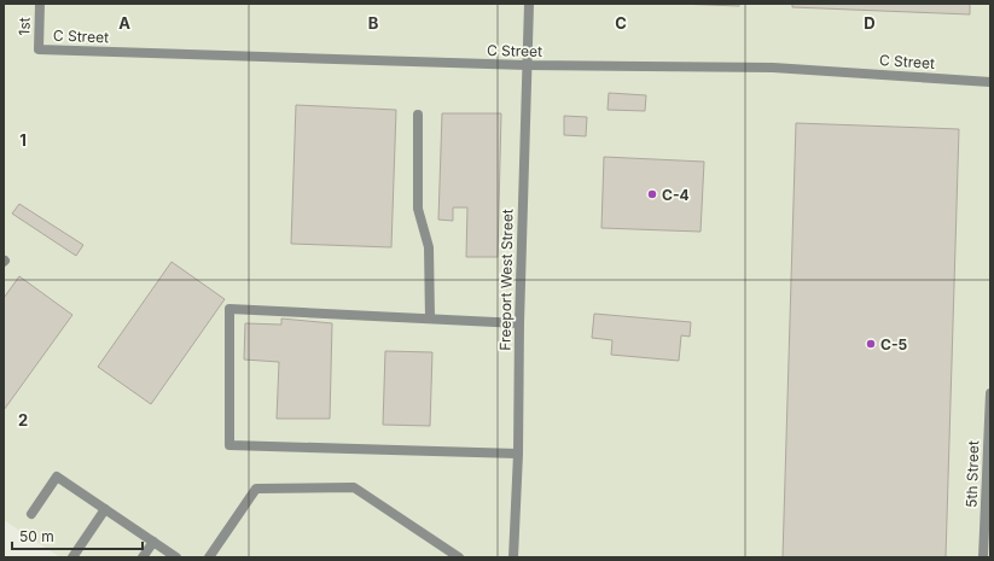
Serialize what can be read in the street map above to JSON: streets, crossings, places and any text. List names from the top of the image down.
{
  "streets": {
    "lane": [
      "1st",
      "C Street",
      "Freeport West Street",
      "5th Street"
    ]
  },
  "crossings": [
    ["1st", "C Street"],
    ["C Street", "Freeport West Street"]
  ],
  "places": ["C-4", "C-5"],
  "scale_bar": "50 m",
  "grid": {
    "columns": [
      "A",
      "B",
      "C",
      "D"
    ],
    "rows": ["1", "2"]
  }
}
